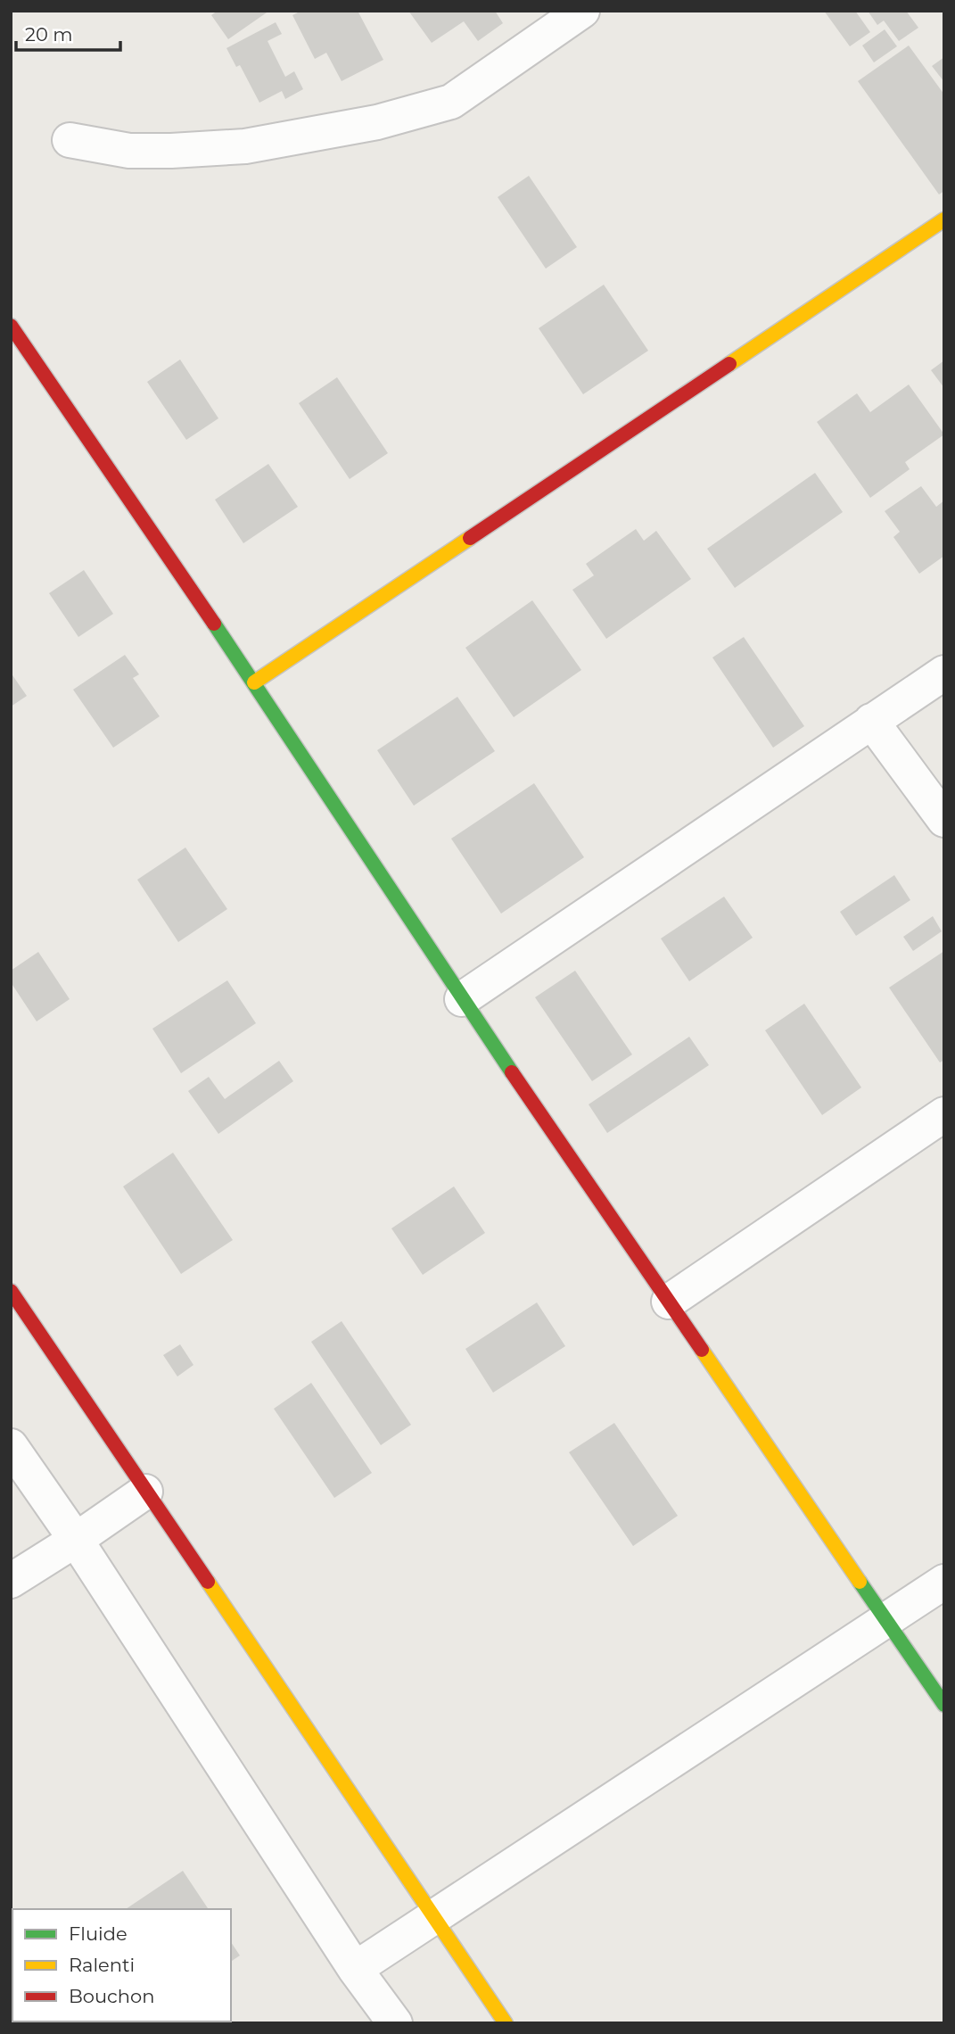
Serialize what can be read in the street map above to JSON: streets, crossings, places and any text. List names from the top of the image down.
{
  "legend": ["Fluide", "Ralenti", "Bouchon"],
  "scale_bar": "20 m"
}
